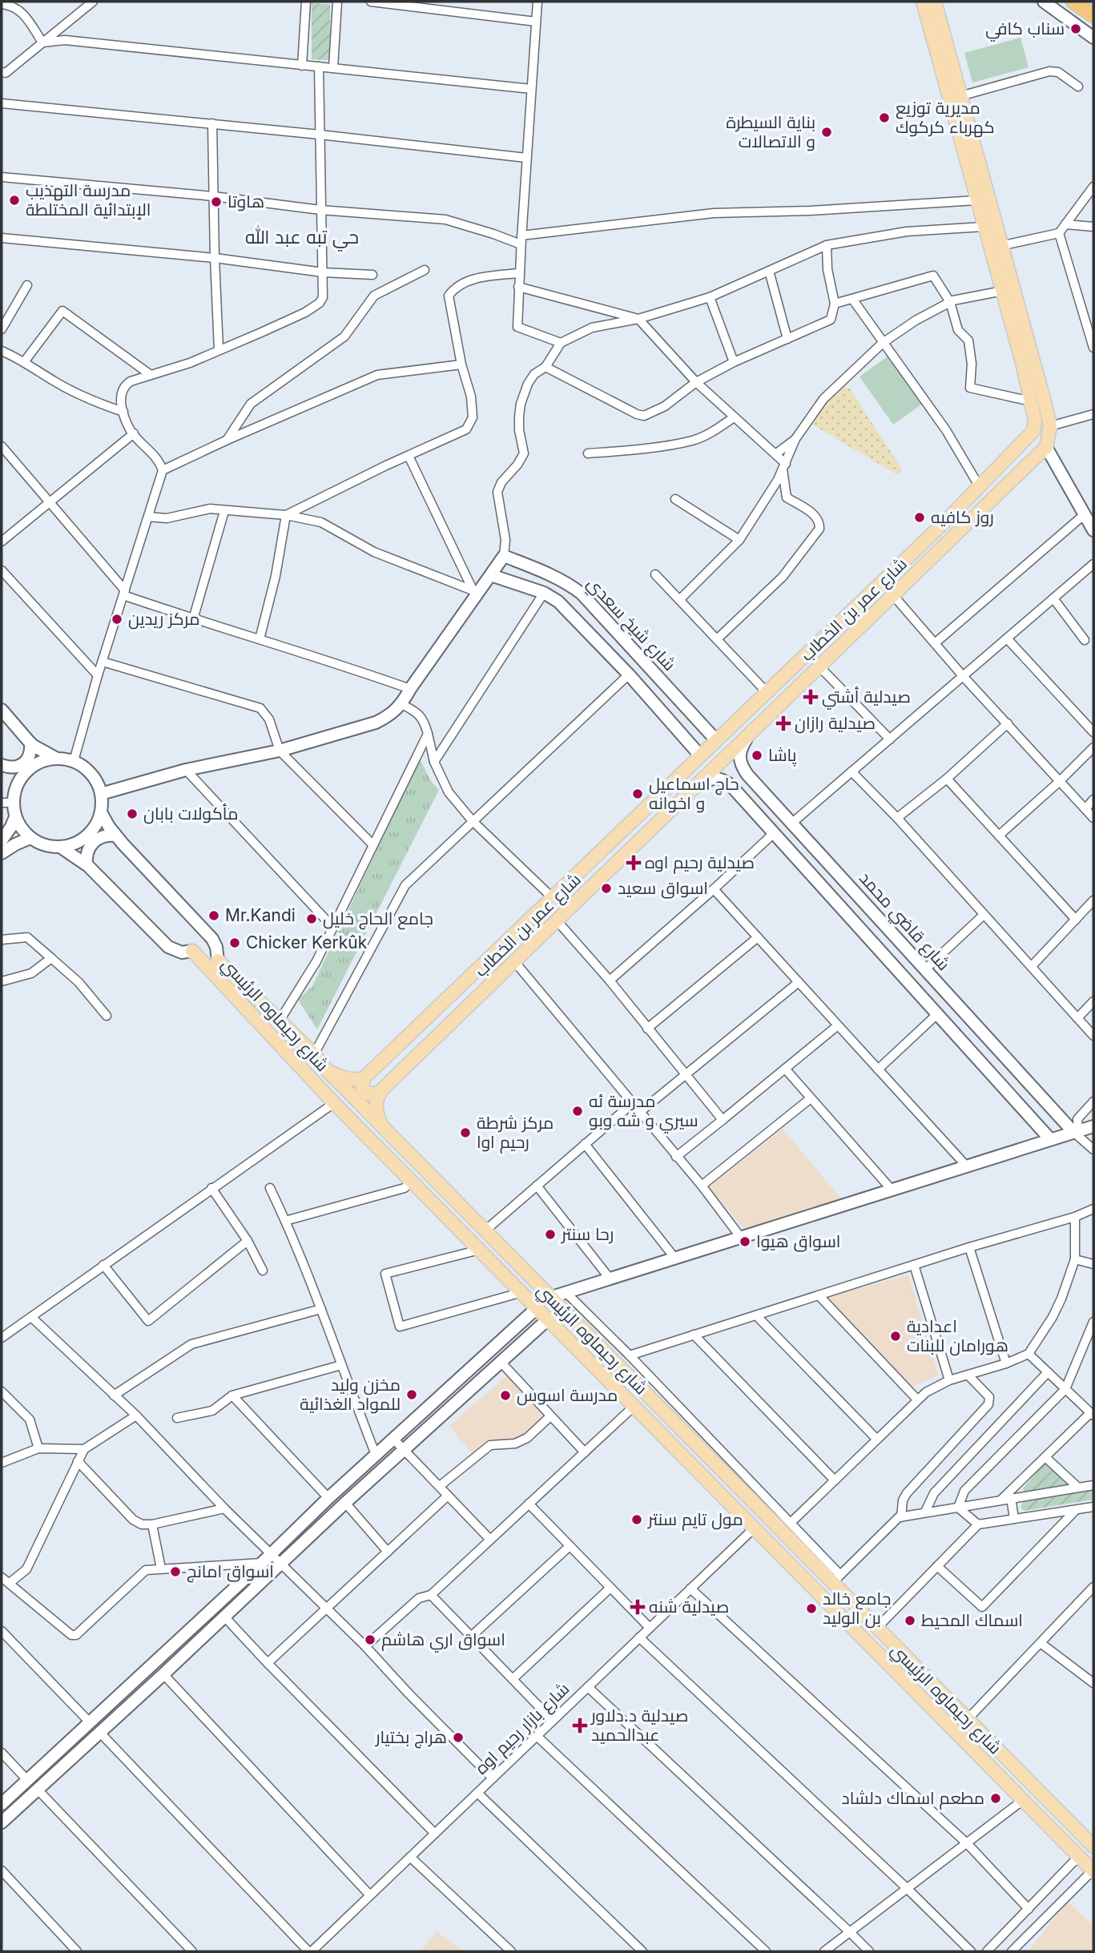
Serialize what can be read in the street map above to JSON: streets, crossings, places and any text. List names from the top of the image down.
{
  "streets": {
    "main road": ["شارع عمر بن الخطاب", "شارع رحيماوه الرئيسي"],
    "street": ["شارع شيخ سعدي", "شارع قاضي محمد", "شارع بازار رحيم اوه"]
  },
  "crossings": [
    ["شارع عمر بن الخطاب", "شارع شيخ سعدي"],
    ["شارع عمر بن الخطاب", "شارع قاضي محمد"],
    ["شارع رحيماوه الرئيسي", "شارع بازار رحيم اوه"]
  ],
  "districts": ["حي تبه عبد الله"],
  "places": {
    "other": [
      "سناب كافي",
      "مديرية توزيع كهرباء كركوك",
      "بناية السيطرة و الاتصالات",
      "مدرسة التهذيب الإبتدائية المختلطة",
      "هاوتا",
      "روز كافيه",
      "مركز ريدين",
      "پاشا",
      "حاج اسماعيل و اخوانه",
      "مأكولات بابان",
      "اسواق سعيد",
      "Mr.Kandi",
      "جامع الحاج خليل",
      "Chicker Kerkûk",
      "مدرسة ئه سيري و شه وبو",
      "مركز شرطة رحيم اوا",
      "رحا سنتر",
      "اسواق هيوا",
      "اعدادية هورامان للبنات",
      "مخزن وليد للمواد الغذائية",
      "مدرسة اسوس",
      "مول تايم سنتر",
      "اسواق امانج",
      "جامع خالد بن الوليد",
      "اسماك المحيط",
      "اسواق اري هاشم",
      "هراج بختيار",
      "مطعم اسماك دلشاد"
    ],
    "health": [
      "صيدلية أشتي",
      "صيدلية رازان",
      "صيدلية رحيم اوه",
      "صيدلية شنه",
      "صيدلية د.دلاور عبدالحميد"
    ]
  }
}
